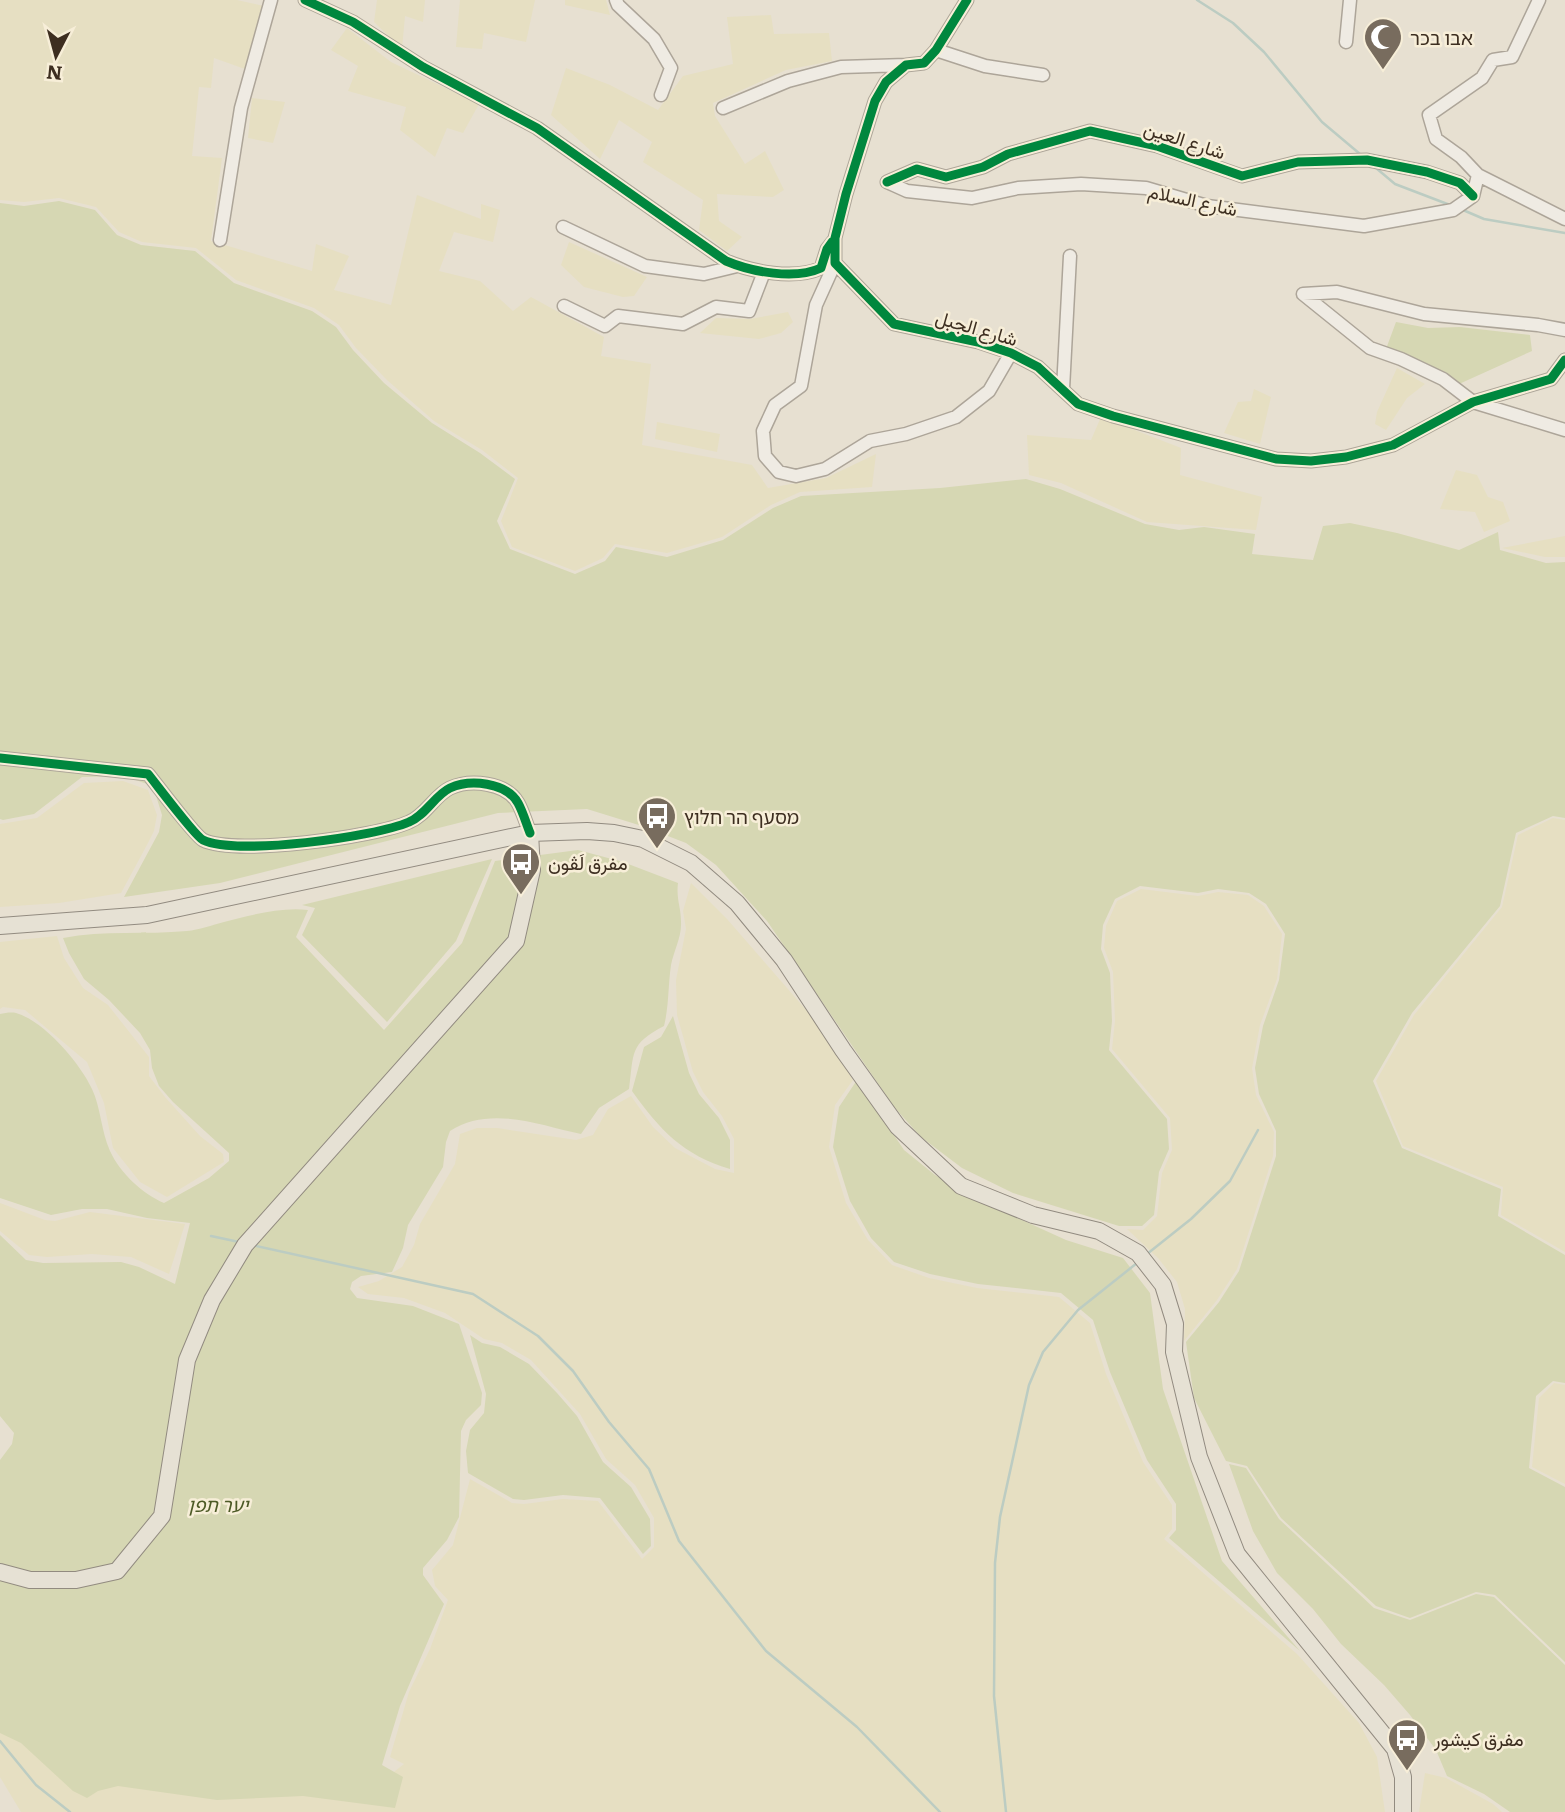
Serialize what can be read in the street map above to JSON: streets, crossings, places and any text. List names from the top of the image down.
{
  "streets": {
    "street": ["شارع العين", "شارع السلام", "شارع الجبل"]
  },
  "crossings": [
    ["شارع العين", "شارع السلام"]
  ],
  "parks": ["יער תפן"],
  "places": {
    "mosque": ["אבו בכר"],
    "bus stop": ["מסעף הר חלוץ", "مفرق لَڤون", "مفرق كيشور"]
  },
  "north": "bottom"
}
